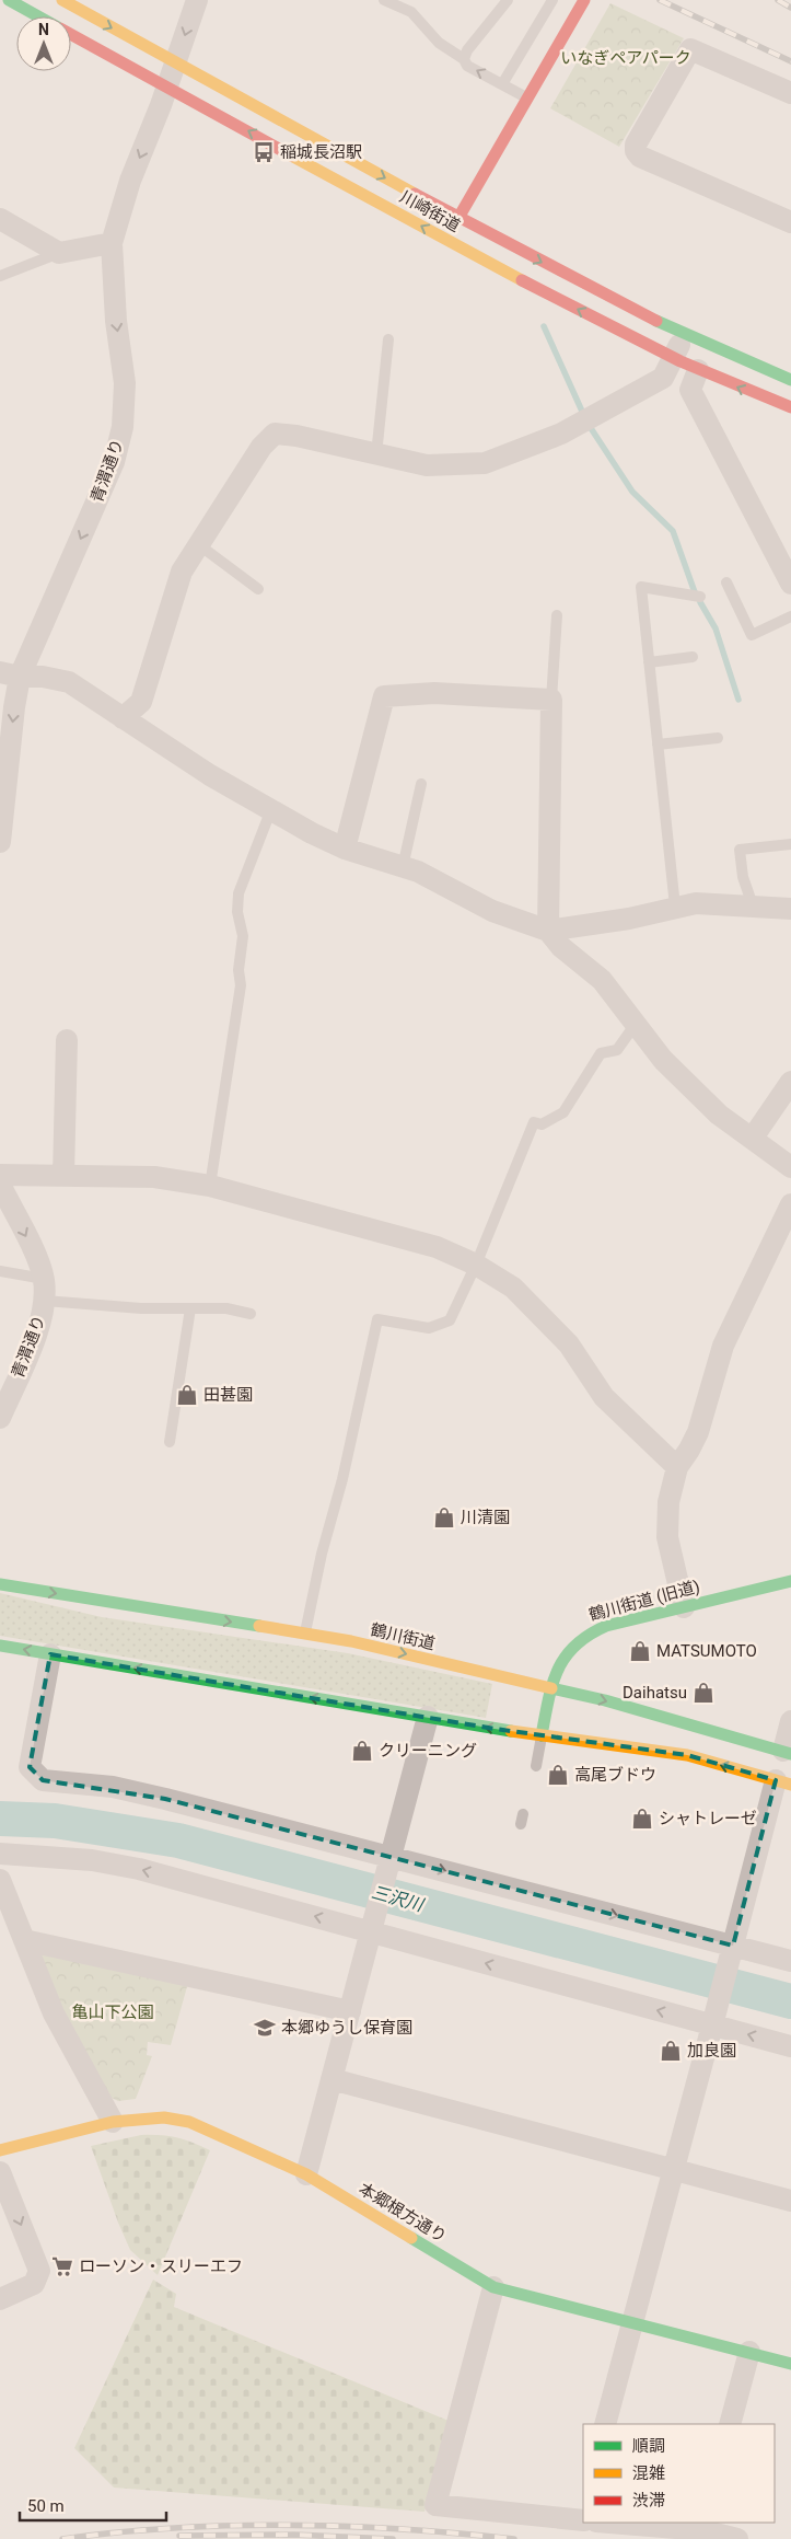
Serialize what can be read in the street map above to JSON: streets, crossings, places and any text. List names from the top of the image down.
{
  "streets": {
    "main road": [
      "川崎街道",
      "鶴川街道 (旧道)",
      "鶴川街道",
      "本郷根方通り"
    ],
    "street": ["青渭通り"]
  },
  "crossings": [
    ["川崎街道", "青渭通り"],
    ["鶴川街道 (旧道)", "鶴川街道"]
  ],
  "one_way": ["青渭通り"],
  "water": ["三沢川"],
  "parks": ["いなぎペアパーク", "亀山下公園"],
  "places": {
    "bus stop": ["稲城長沼駅"],
    "shop": [
      "田甚園",
      "川清園",
      "MATSUMOTO",
      "Daihatsu",
      "クリーニング",
      "高尾ブドウ",
      "シャトレーゼ",
      "加良園"
    ],
    "school or university": ["本郷ゆうし保育園"],
    "supermarket": ["ローソン・スリーエフ"]
  },
  "legend": ["順調", "混雑", "渋滞"],
  "scale_bar": "50 m",
  "north": "top"
}
